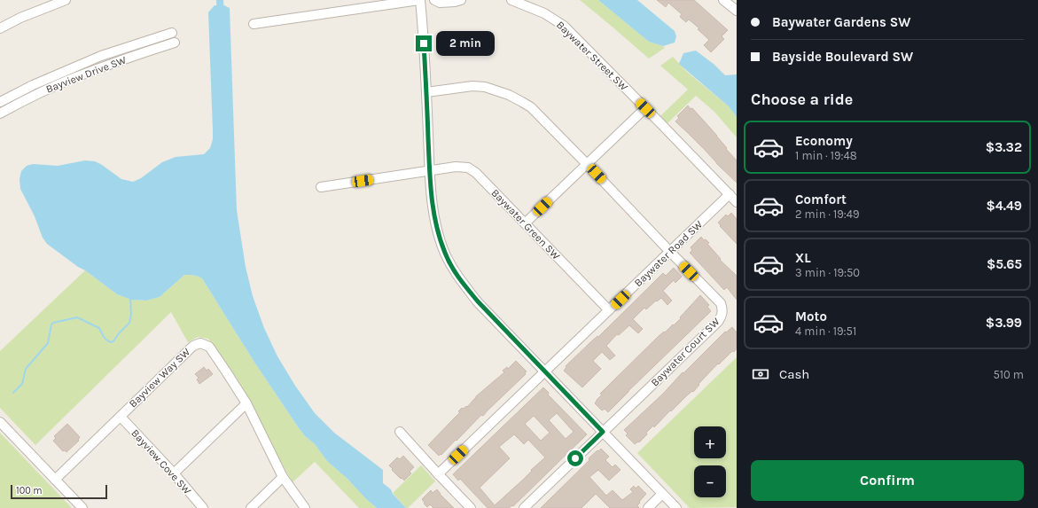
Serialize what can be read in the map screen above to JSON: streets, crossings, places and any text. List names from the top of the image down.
{
  "streets": {
    "street": [
      "Baywater Street SW",
      "Bayview Drive SW",
      "Baywater Green SW",
      "Baywater Road SW",
      "Baywater Court SW",
      "Bayview Way SW",
      "Bayview Cove SW"
    ]
  },
  "crossings": [
    ["Baywater Street SW", "Baywater Road SW"],
    ["Baywater Green SW", "Baywater Road SW"],
    ["Baywater Road SW", "Baywater Court SW"],
    ["Bayview Way SW", "Bayview Cove SW"]
  ],
  "scale_bar": "100 m",
  "page": {
    "banner": ["Baywater Gardens SW", "Bayside Boulevard SW"],
    "bubble": "2 min",
    "heading": "Choose a ride",
    "list": [
      {
        "name": "Economy",
        "note": "1 min · 19:48",
        "value": "$3.32"
      },
      {
        "name": "Comfort",
        "note": "2 min · 19:49",
        "value": "$4.49"
      },
      {
        "name": "XL",
        "note": "3 min · 19:50",
        "value": "$5.65"
      },
      {
        "name": "Moto",
        "note": "4 min · 19:51",
        "value": "$3.99"
      }
    ],
    "pay": ["Cash", "510 m"],
    "map_buttons": ["+", "−"],
    "buttons": "Confirm",
    "scale": "100 m"
  }
}
